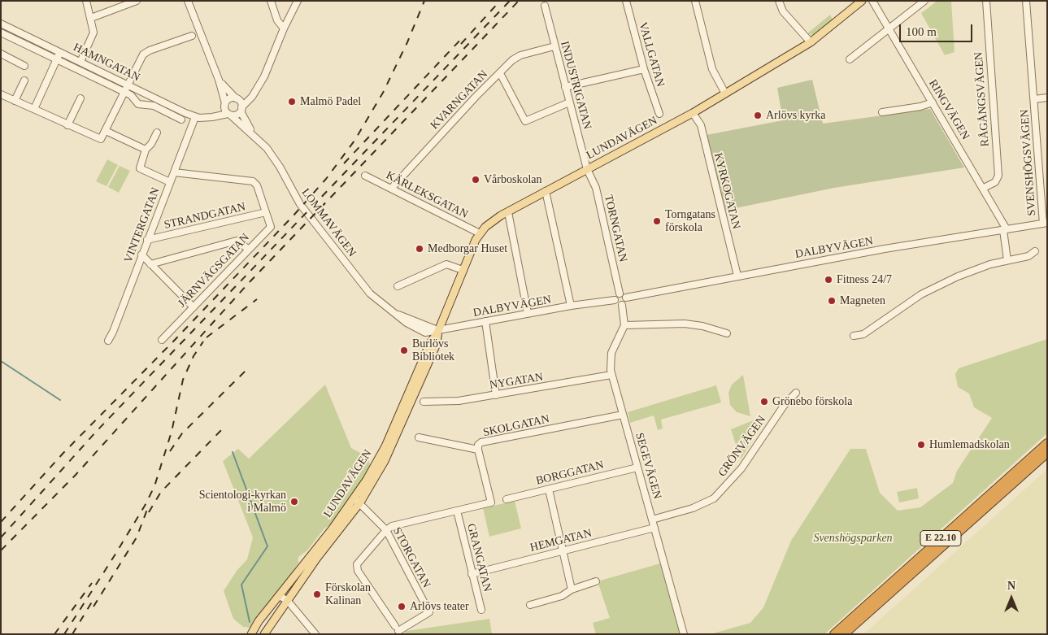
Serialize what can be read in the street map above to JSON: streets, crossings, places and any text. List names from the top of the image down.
{
  "streets": {
    "highway": ["E 22.10"],
    "main road": ["LUNDAVÄGEN"],
    "street": [
      "VALLGATAN",
      "HAMNGATAN",
      "INDUSTRIGATAN",
      "RÅGÅNGSVÄGEN",
      "KVARNGATAN",
      "RINGVÄGEN",
      "SVENSHÖGSVÄGEN",
      "KYRKOGATAN",
      "KÄRLEKSGATAN",
      "STRANDGATAN",
      "LOMMAVÄGEN",
      "VINTERGATAN",
      "TORNGATAN",
      "DALBYVÄGEN",
      "JÄRNVÄGSGATAN",
      "NYGATAN",
      "SKOLGATAN",
      "GRÖNVÄGEN",
      "SEGEVÄGEN",
      "BORGGATAN",
      "HEMGATAN",
      "STORGATAN",
      "GRANGATAN"
    ]
  },
  "crossings": [
    ["HAMNGATAN", "LOMMAVÄGEN"],
    ["HAMNGATAN", "VINTERGATAN"],
    ["INDUSTRIGATAN", "KVARNGATAN"],
    ["INDUSTRIGATAN", "LUNDAVÄGEN"],
    ["INDUSTRIGATAN", "TORNGATAN"],
    ["RÅGÅNGSVÄGEN", "RINGVÄGEN"],
    ["KVARNGATAN", "KÄRLEKSGATAN"],
    ["RINGVÄGEN", "DALBYVÄGEN"],
    ["LUNDAVÄGEN", "KYRKOGATAN"],
    ["LUNDAVÄGEN", "KÄRLEKSGATAN"],
    ["LUNDAVÄGEN", "LOMMAVÄGEN"],
    ["LUNDAVÄGEN", "TORNGATAN"],
    ["LUNDAVÄGEN", "DALBYVÄGEN"],
    ["LUNDAVÄGEN", "STORGATAN"],
    ["SVENSHÖGSVÄGEN", "DALBYVÄGEN"],
    ["KYRKOGATAN", "DALBYVÄGEN"],
    ["STRANDGATAN", "VINTERGATAN"],
    ["STRANDGATAN", "JÄRNVÄGSGATAN"],
    ["LOMMAVÄGEN", "DALBYVÄGEN"],
    ["TORNGATAN", "DALBYVÄGEN"],
    ["NYGATAN", "SEGEVÄGEN"],
    ["SKOLGATAN", "SEGEVÄGEN"],
    ["GRÖNVÄGEN", "SEGEVÄGEN"],
    ["SEGEVÄGEN", "BORGGATAN"],
    ["SEGEVÄGEN", "HEMGATAN"],
    ["HEMGATAN", "GRANGATAN"]
  ],
  "parks": ["Svenshögsparken"],
  "places": [
    "Malmö Padel",
    "Arlövs kyrka",
    "Vårboskolan",
    "Torngatans förskola",
    "Medborgar Huset",
    "Fitness 24/7",
    "Magneten",
    "Burlövs Bibliotek",
    "Grönebo förskola",
    "Humlemadskolan",
    "Scientologi-kyrkan i Malmö",
    "Förskolan Kalinan",
    "Arlövs teater"
  ],
  "scale_bar": "100 m",
  "north": "top"
}
